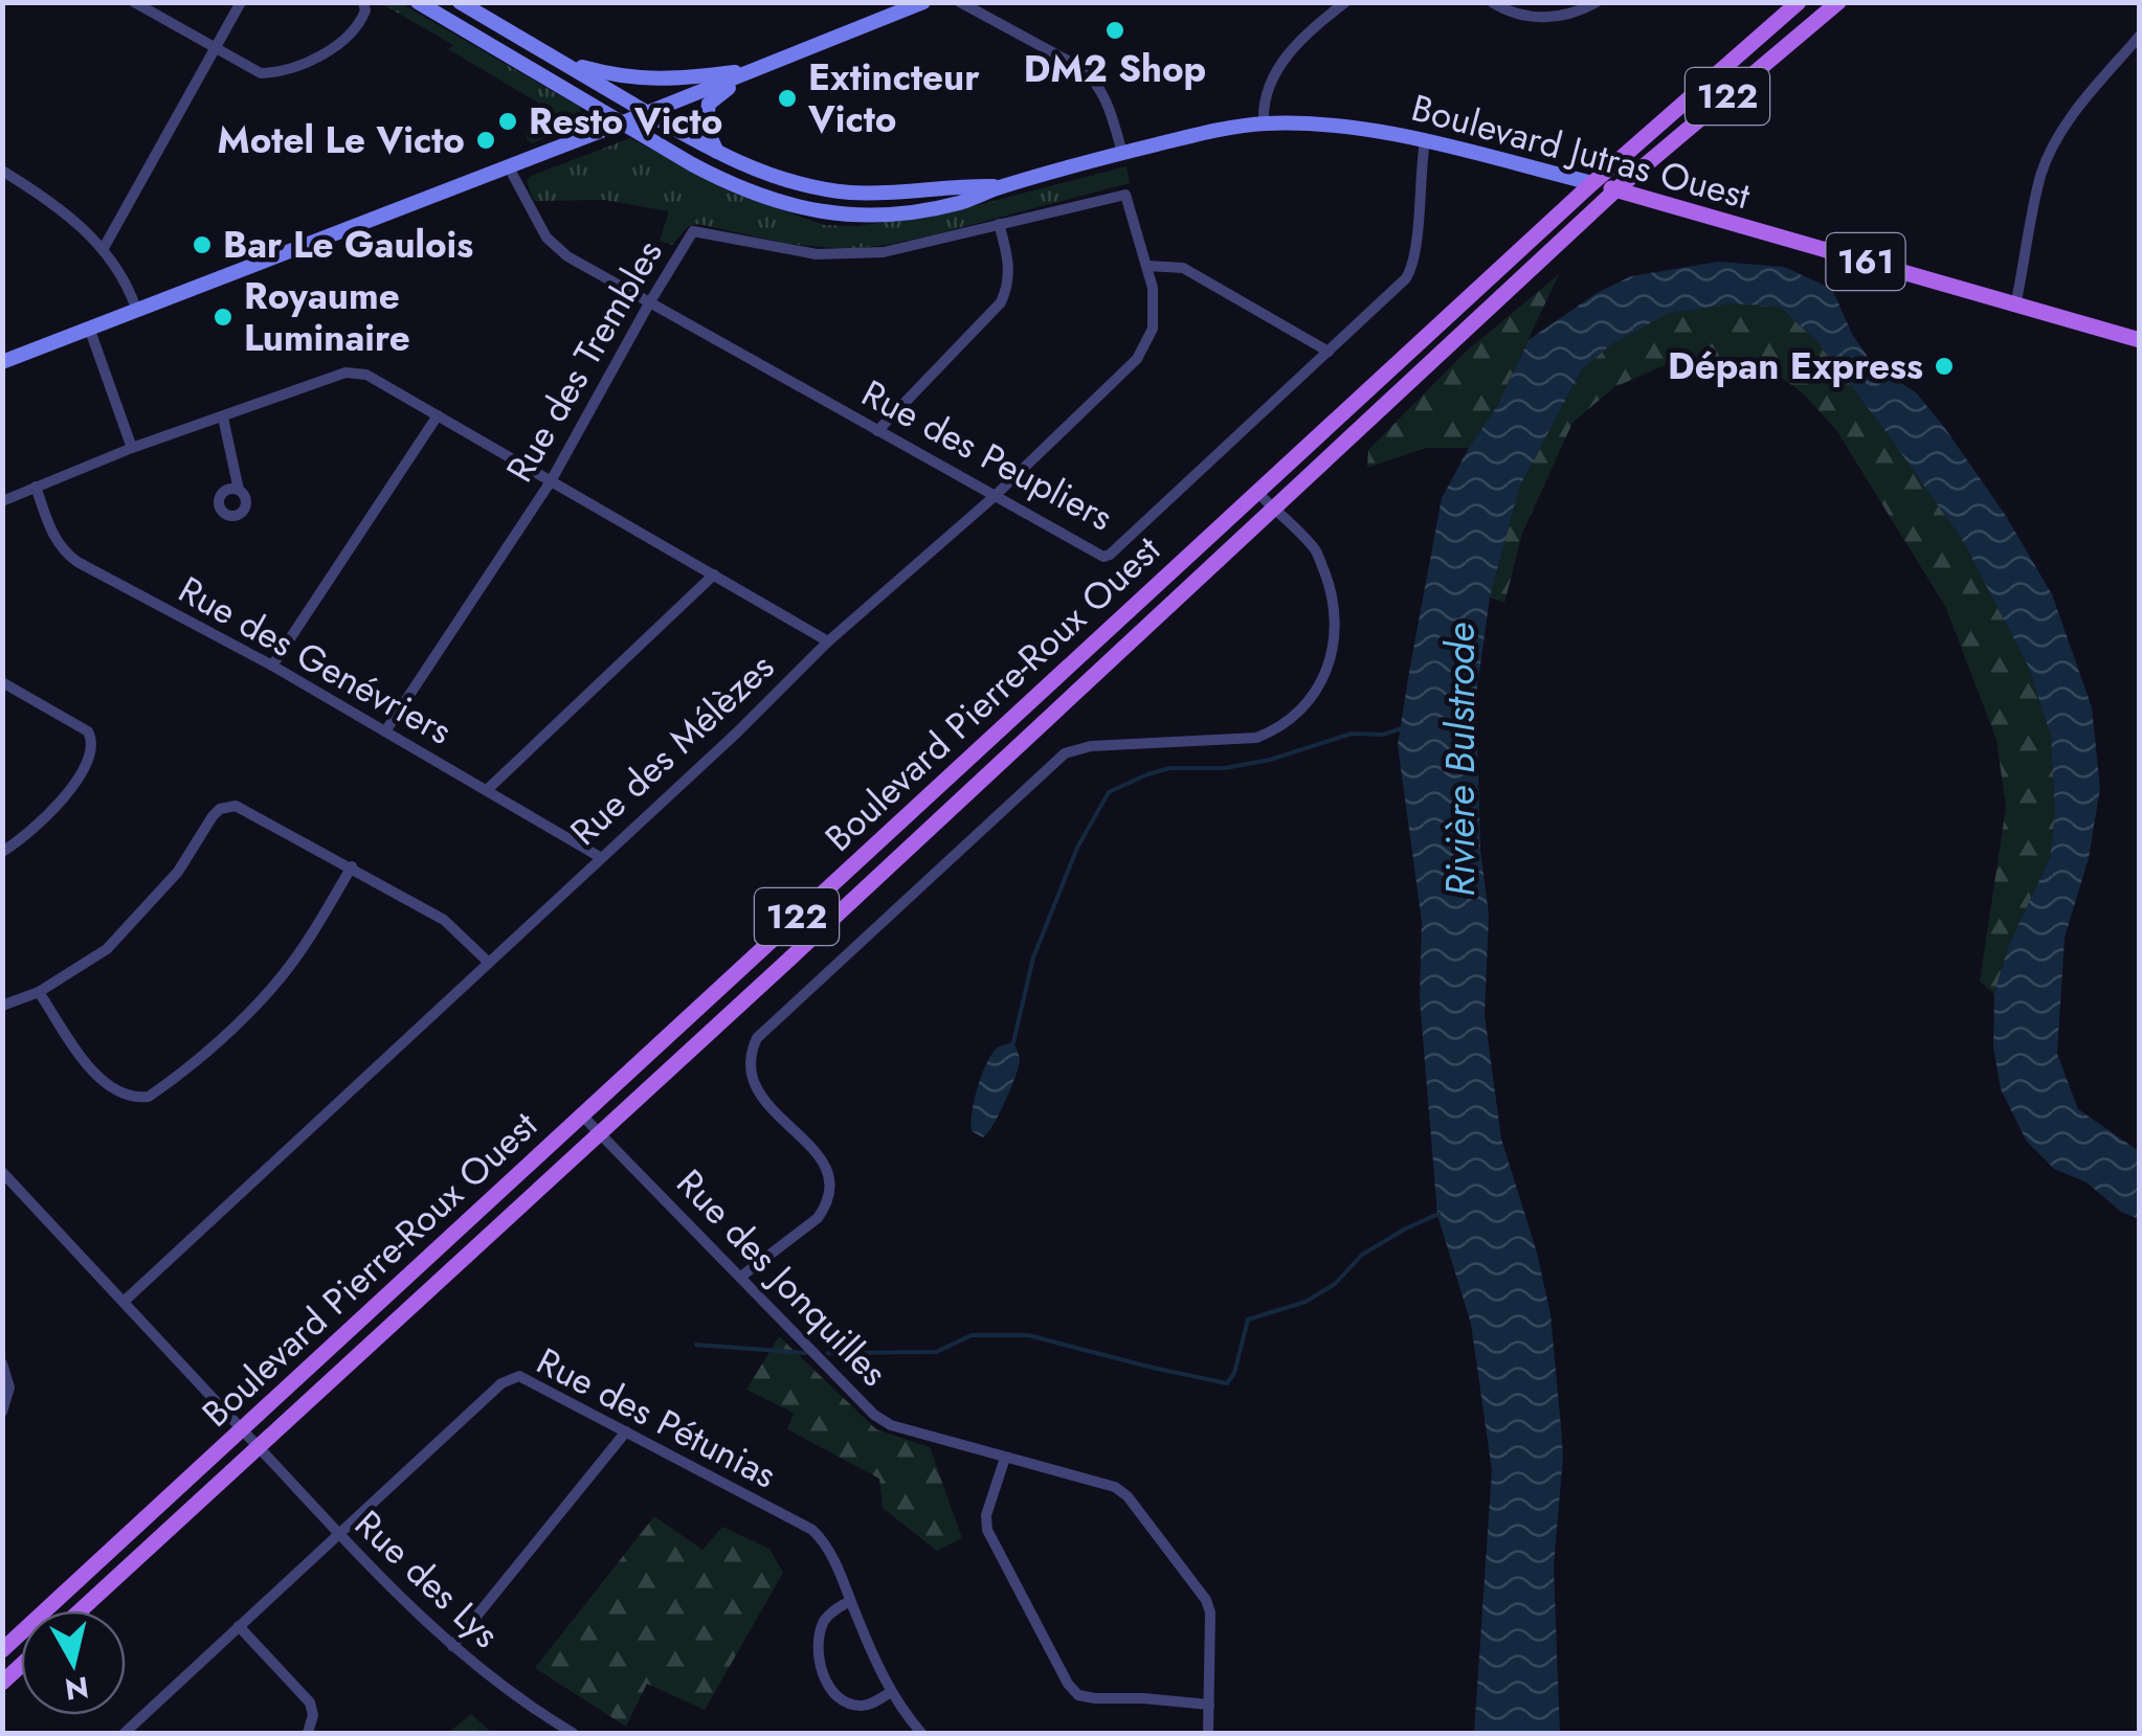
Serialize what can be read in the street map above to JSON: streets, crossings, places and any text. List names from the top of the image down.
{
  "streets": {
    "main road": [
      "122",
      "Boulevard Jutras Ouest",
      "161",
      "Boulevard Pierre-Roux Ouest"
    ],
    "street": [
      "Rue des Trembles",
      "Rue des Peupliers",
      "Rue des Genévriers",
      "Rue des Mélèzes",
      "Rue des Jonquilles",
      "Rue des Pétunias",
      "Rue des Lys"
    ]
  },
  "crossings": [
    ["Boulevard Jutras Ouest", "Rue des Peupliers"],
    ["Boulevard Jutras Ouest", "Boulevard Pierre-Roux Ouest"],
    ["Rue des Trembles", "Rue des Peupliers"],
    ["Rue des Trembles", "Rue des Genévriers"],
    ["Rue des Trembles", "Rue des Mélèzes"],
    ["Rue des Peupliers", "Rue des Mélèzes"],
    ["Rue des Genévriers", "Rue des Mélèzes"],
    ["Boulevard Pierre-Roux Ouest", "Rue des Jonquilles"],
    ["Boulevard Pierre-Roux Ouest", "Rue des Lys"],
    ["Rue des Mélèzes", "Rue des Lys"],
    ["Rue des Pétunias", "Rue des Lys"]
  ],
  "water": ["Rivière Bulstrode"],
  "places": [
    "DM2 Shop",
    "Extincteur Victo",
    "Resto Victo",
    "Motel Le Victo",
    "Bar Le Gaulois",
    "Royaume Luminaire",
    "Dépan Express"
  ],
  "north": "bottom"
}
